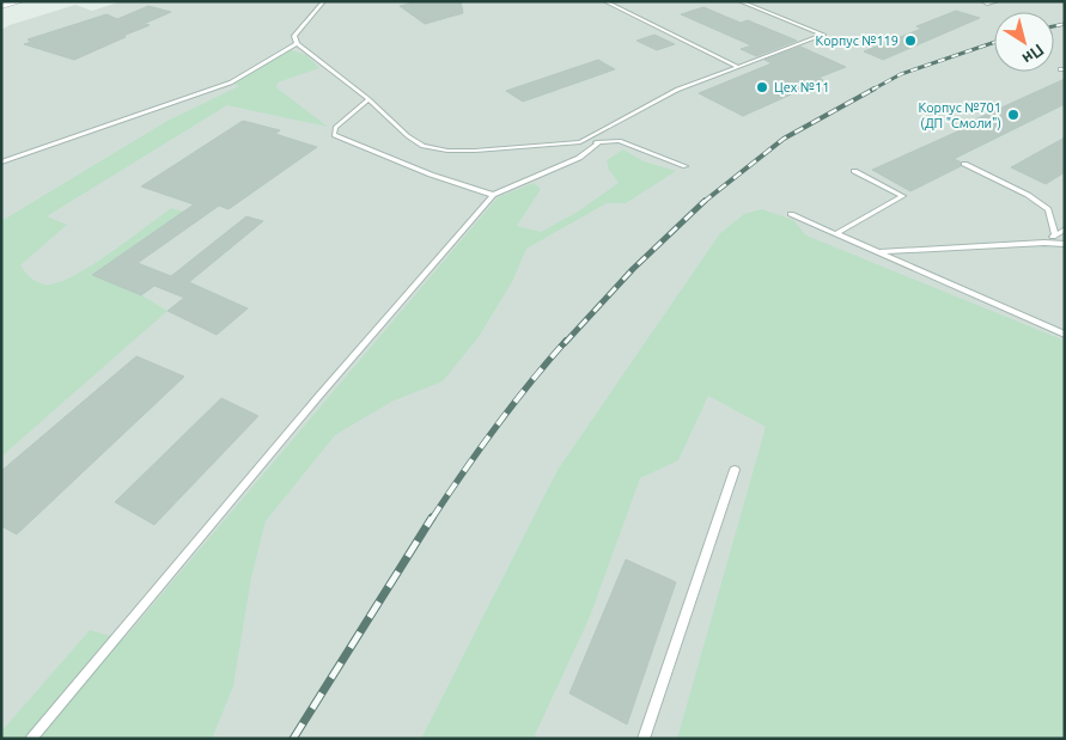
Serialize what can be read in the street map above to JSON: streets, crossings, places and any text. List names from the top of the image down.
{
  "places": ["Корпус №119", "Цех №11", "Корпус №701 (ДП \"Смоли\")"],
  "north": "bottom right"
}
